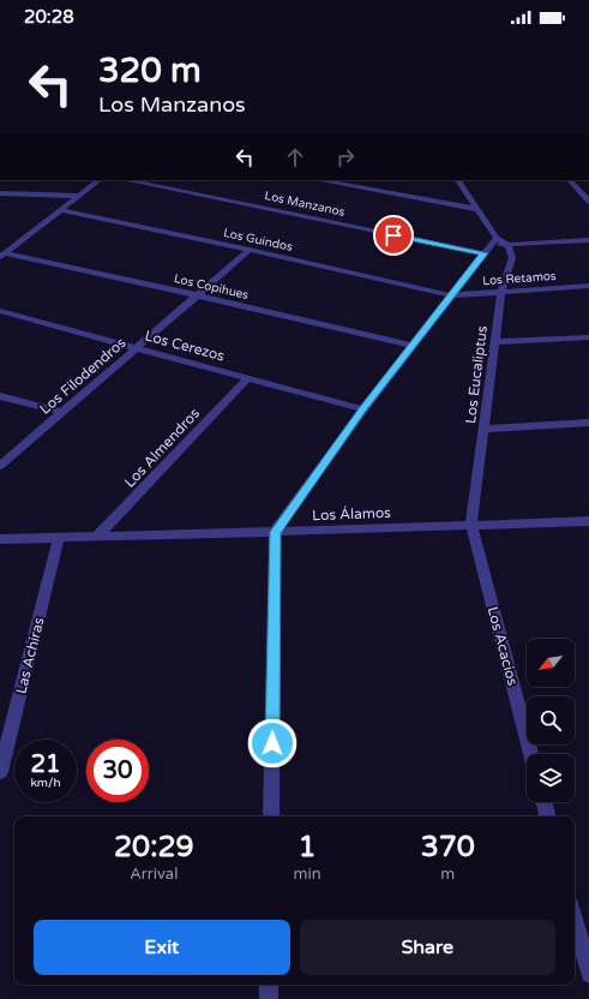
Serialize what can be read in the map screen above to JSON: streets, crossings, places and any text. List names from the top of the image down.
{
  "streets": {
    "street": [
      "Los Manzanos",
      "Los Guindos",
      "Los Retamos",
      "Los Copihues",
      "Los Cerezos",
      "Los Eucaliptus",
      "Los Filodendros",
      "Los Almendros",
      "Los Álamos",
      "Los Acacios",
      "Las Achiras"
    ]
  },
  "crossings": [
    ["Los Guindos", "Los Retamos"],
    ["Los Guindos", "Los Filodendros"],
    ["Los Retamos", "Los Eucaliptus"],
    ["Los Copihues", "Los Filodendros"],
    ["Los Cerezos", "Los Filodendros"],
    ["Los Cerezos", "Los Almendros"],
    ["Los Eucaliptus", "Los Álamos"],
    ["Los Eucaliptus", "Los Acacios"],
    ["Los Almendros", "Los Álamos"],
    ["Los Álamos", "Los Acacios"],
    ["Los Álamos", "Las Achiras"]
  ],
  "north": "bottom left",
  "page": {
    "status": "20:28",
    "turn": ["320 m", "Los Manzanos"],
    "speed": "21 km/h",
    "limit": "30",
    "eta": [
      "20:29",
      "Arrival",
      "1",
      "min",
      "370",
      "m"
    ],
    "buttons": ["Exit", "Share"]
  }
}
